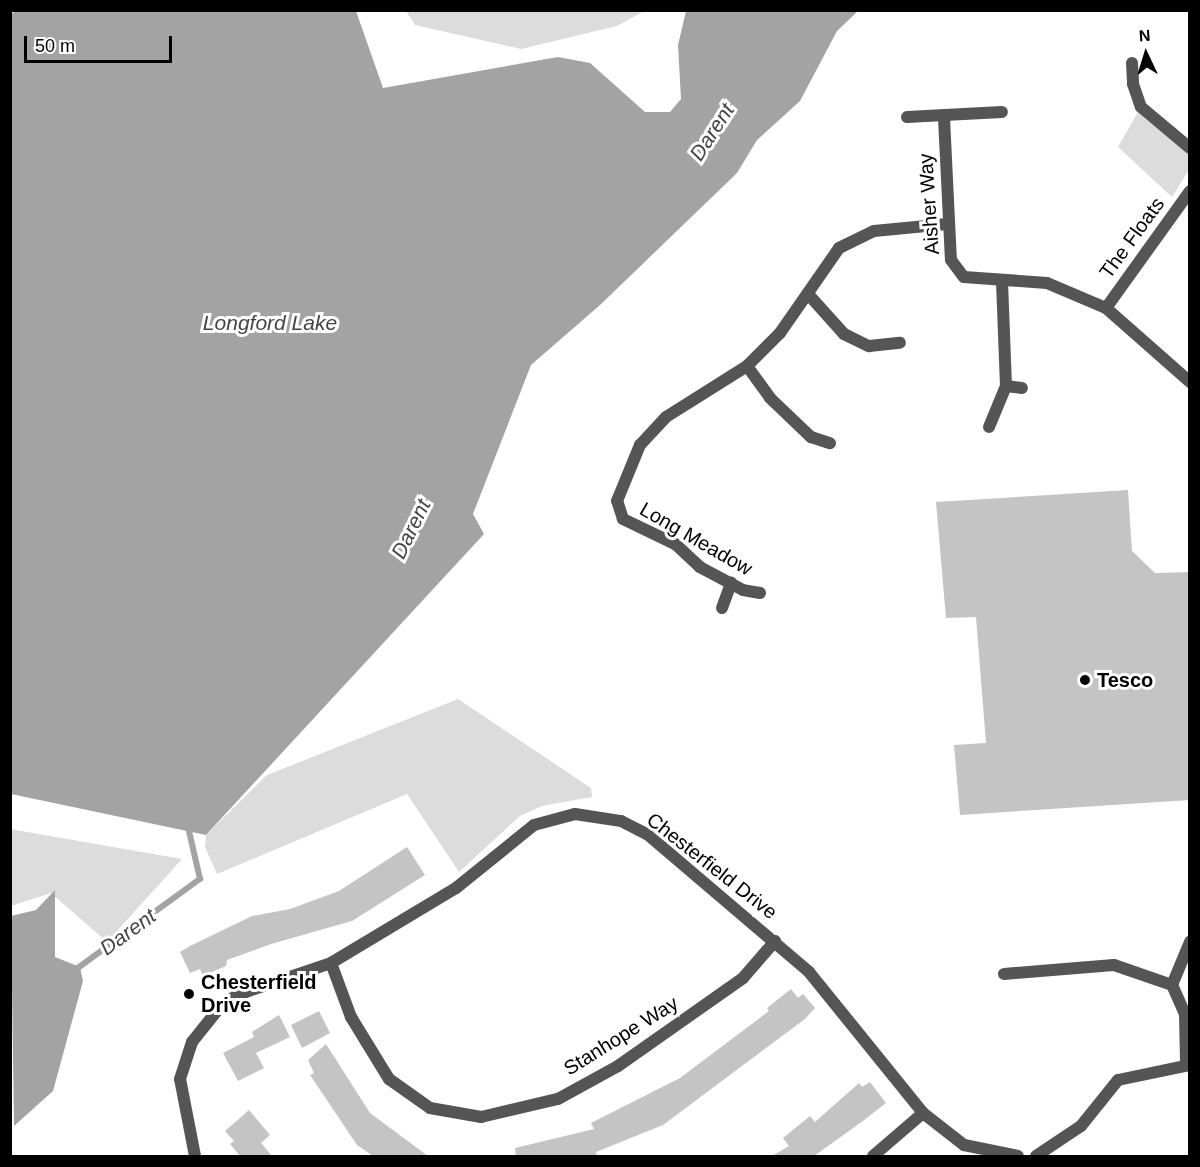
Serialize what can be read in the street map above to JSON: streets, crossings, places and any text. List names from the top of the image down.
{
  "streets": {
    "street": [
      "Aisher Way",
      "The Floats",
      "Long Meadow",
      "Chesterfield Drive",
      "Stanhope Way"
    ]
  },
  "crossings": [
    ["Aisher Way", "The Floats"],
    ["Aisher Way", "Long Meadow"],
    ["Chesterfield Drive", "Stanhope Way"]
  ],
  "water": ["Darent", "Longford Lake"],
  "places": ["Tesco", "Chesterfield Drive"],
  "scale_bar": "50 m",
  "north": "top"
}
